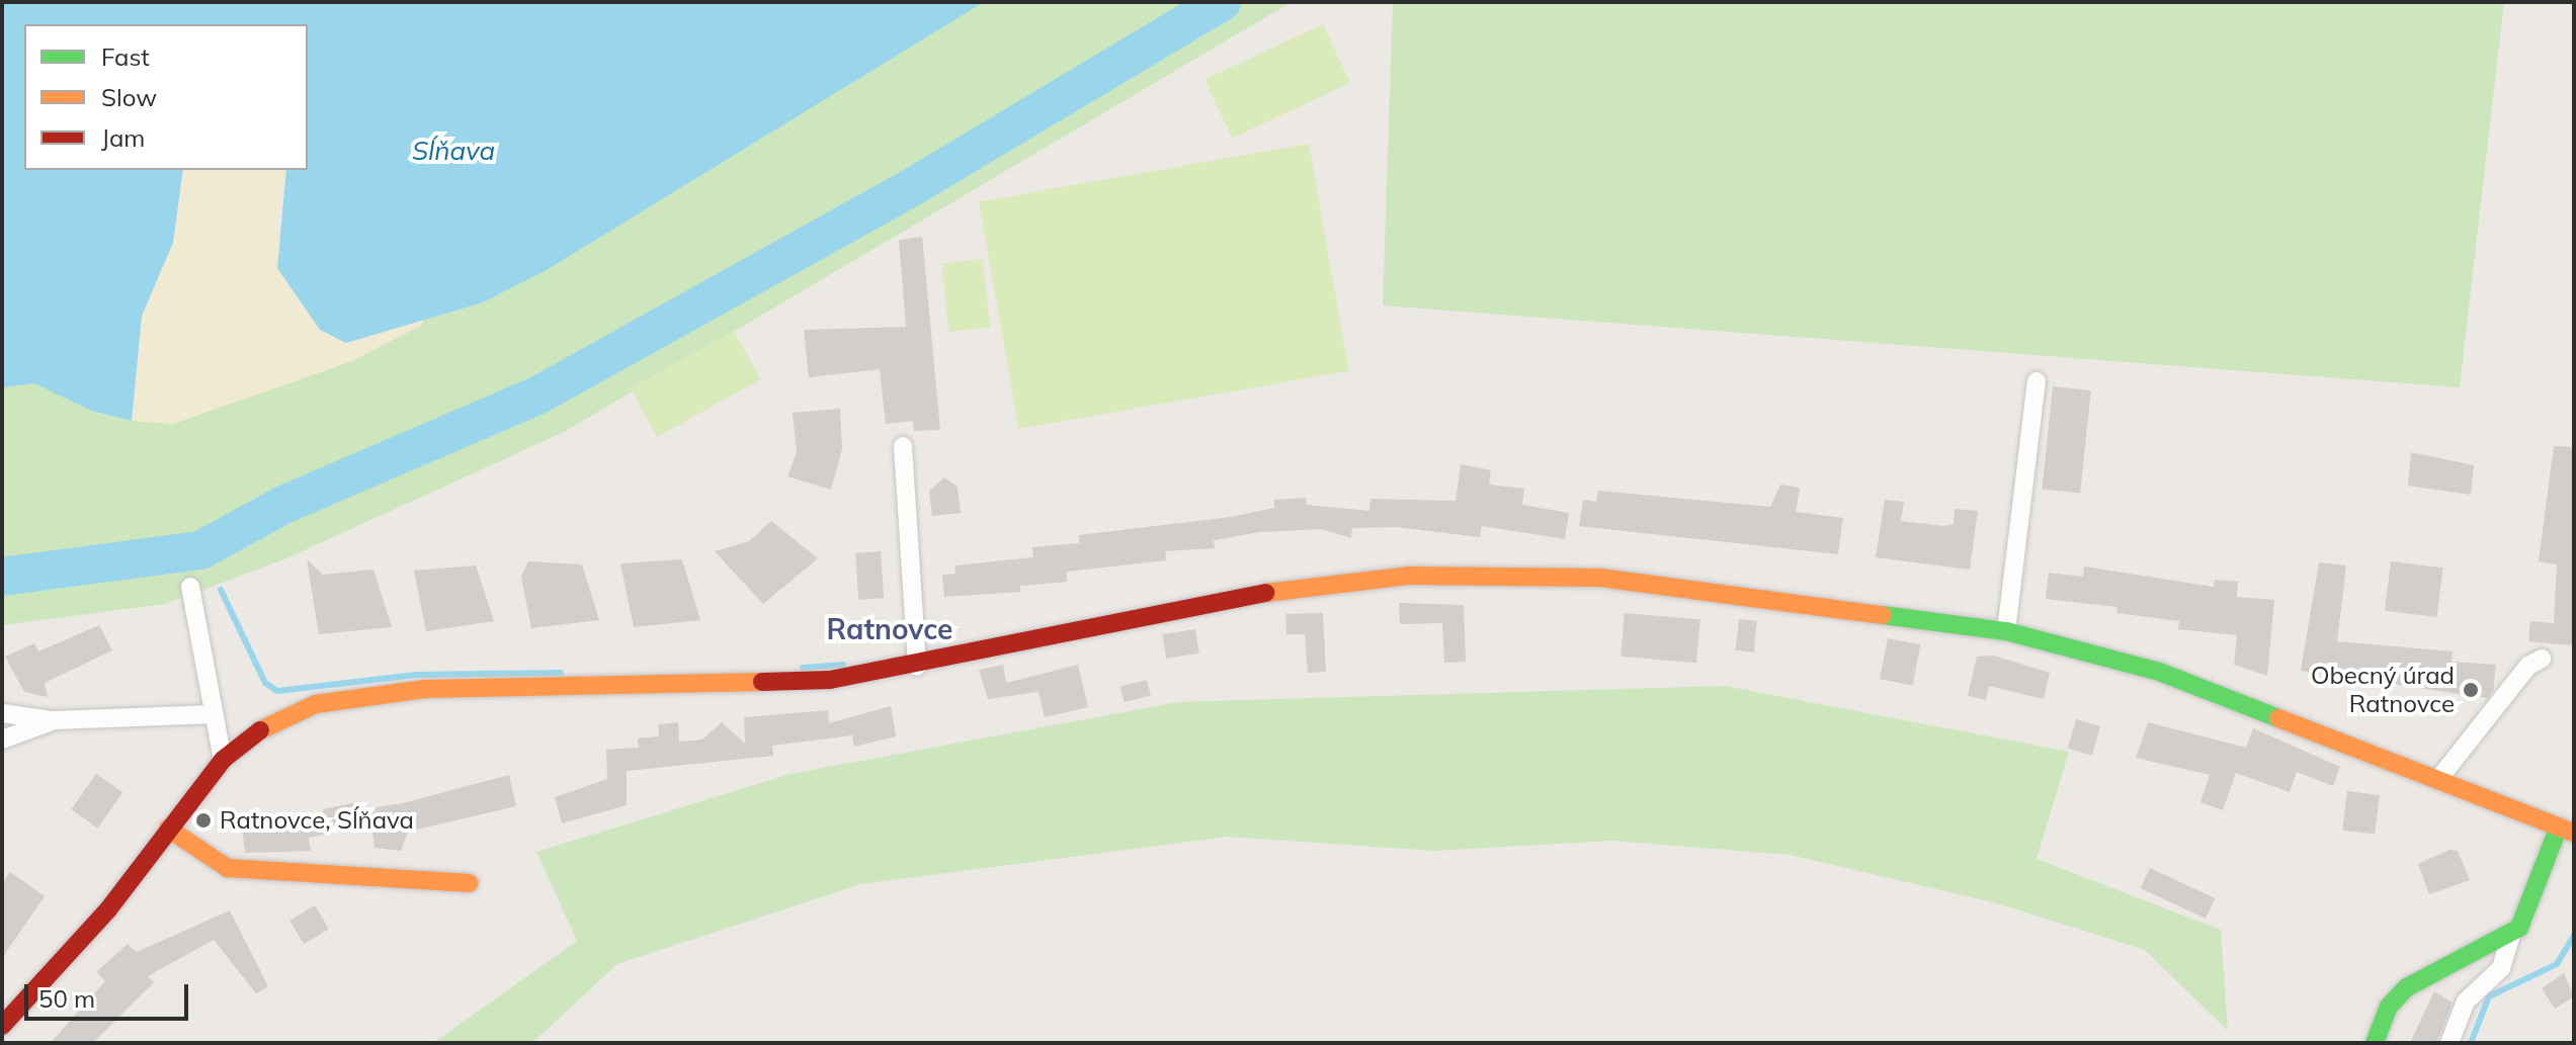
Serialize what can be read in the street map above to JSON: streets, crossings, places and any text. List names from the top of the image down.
{
  "districts": ["Ratnovce"],
  "water": ["Sĺňava"],
  "places": ["Obecný úrad Ratnovce", "Ratnovce, Sĺňava"],
  "legend": ["Fast", "Slow", "Jam"],
  "scale_bar": "50 m"
}
